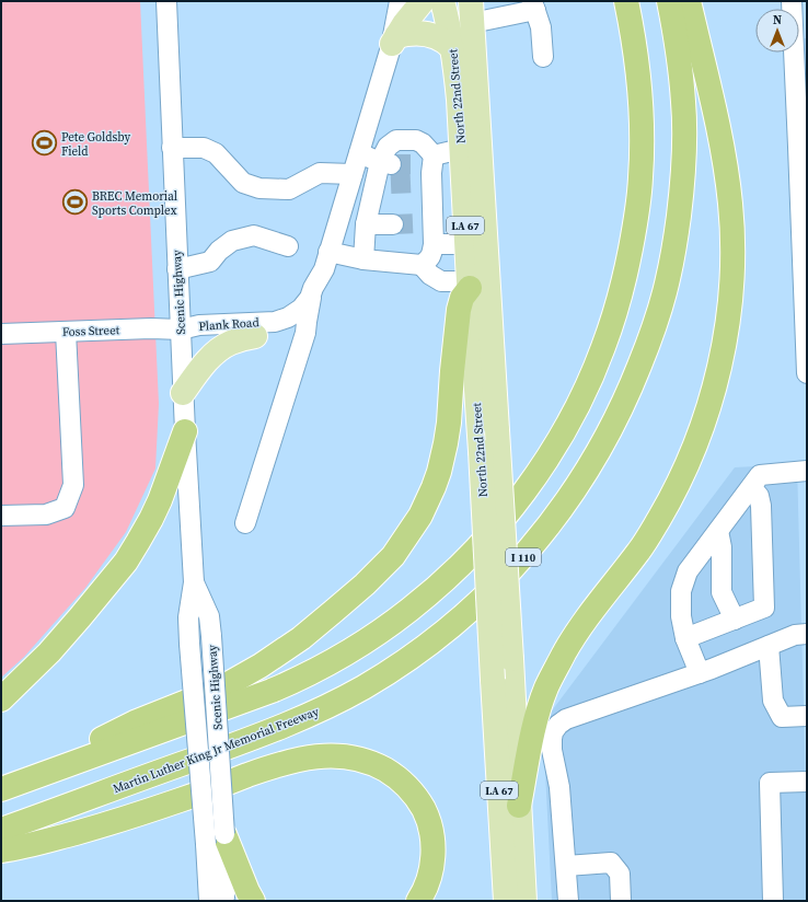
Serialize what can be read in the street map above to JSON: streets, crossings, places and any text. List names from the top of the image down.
{
  "streets": {
    "highway": ["I 110", "Martin Luther King Jr Memorial Freeway"],
    "main road": ["North 22nd Street", "LA 67"],
    "street": ["Scenic Highway", "Plank Road", "Foss Street"]
  },
  "crossings": [
    ["Scenic Highway", "Plank Road"],
    ["Scenic Highway", "Foss Street"],
    ["Plank Road", "Foss Street"]
  ],
  "places": {
    "sports": ["Pete Goldsby Field", "BREC Memorial Sports Complex"]
  },
  "north": "top"
}
